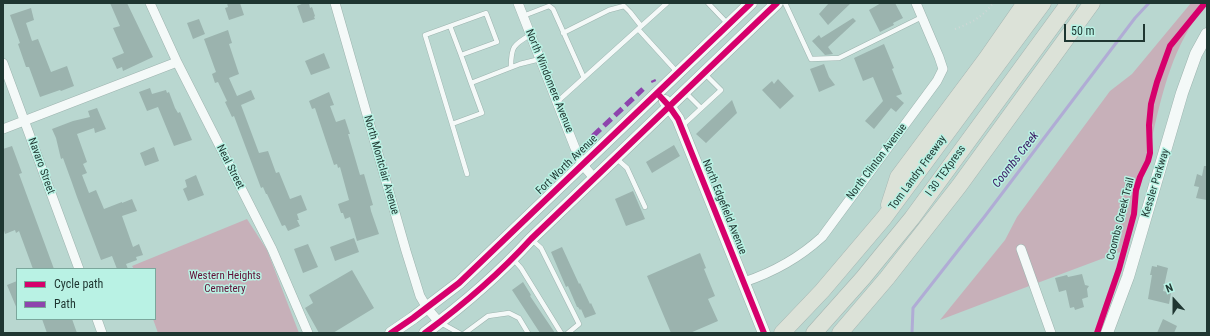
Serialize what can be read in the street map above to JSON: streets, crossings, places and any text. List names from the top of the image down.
{
  "streets": {
    "highway": ["I 30 TEXpress", "Tom Landry Freeway"],
    "main road": ["Fort Worth Avenue", "Kessler Parkway", "North Edgefield Avenue"],
    "street": [
      "North Windomere Avenue",
      "North Clinton Avenue",
      "North Montclair Avenue",
      "Navaro Street",
      "Neal Street"
    ],
    "cycle path": ["Coombs Creek Trail"]
  },
  "crossings": [
    ["North Windomere Avenue", "Fort Worth Avenue"],
    ["North Clinton Avenue", "North Edgefield Avenue"],
    ["North Montclair Avenue", "Fort Worth Avenue"],
    ["Fort Worth Avenue", "North Edgefield Avenue"]
  ],
  "water": ["Coombs Creek"],
  "parks": ["Western Heights Cemetery"],
  "legend": ["Cycle path", "Path"],
  "scale_bar": "50 m",
  "north": "top"
}
